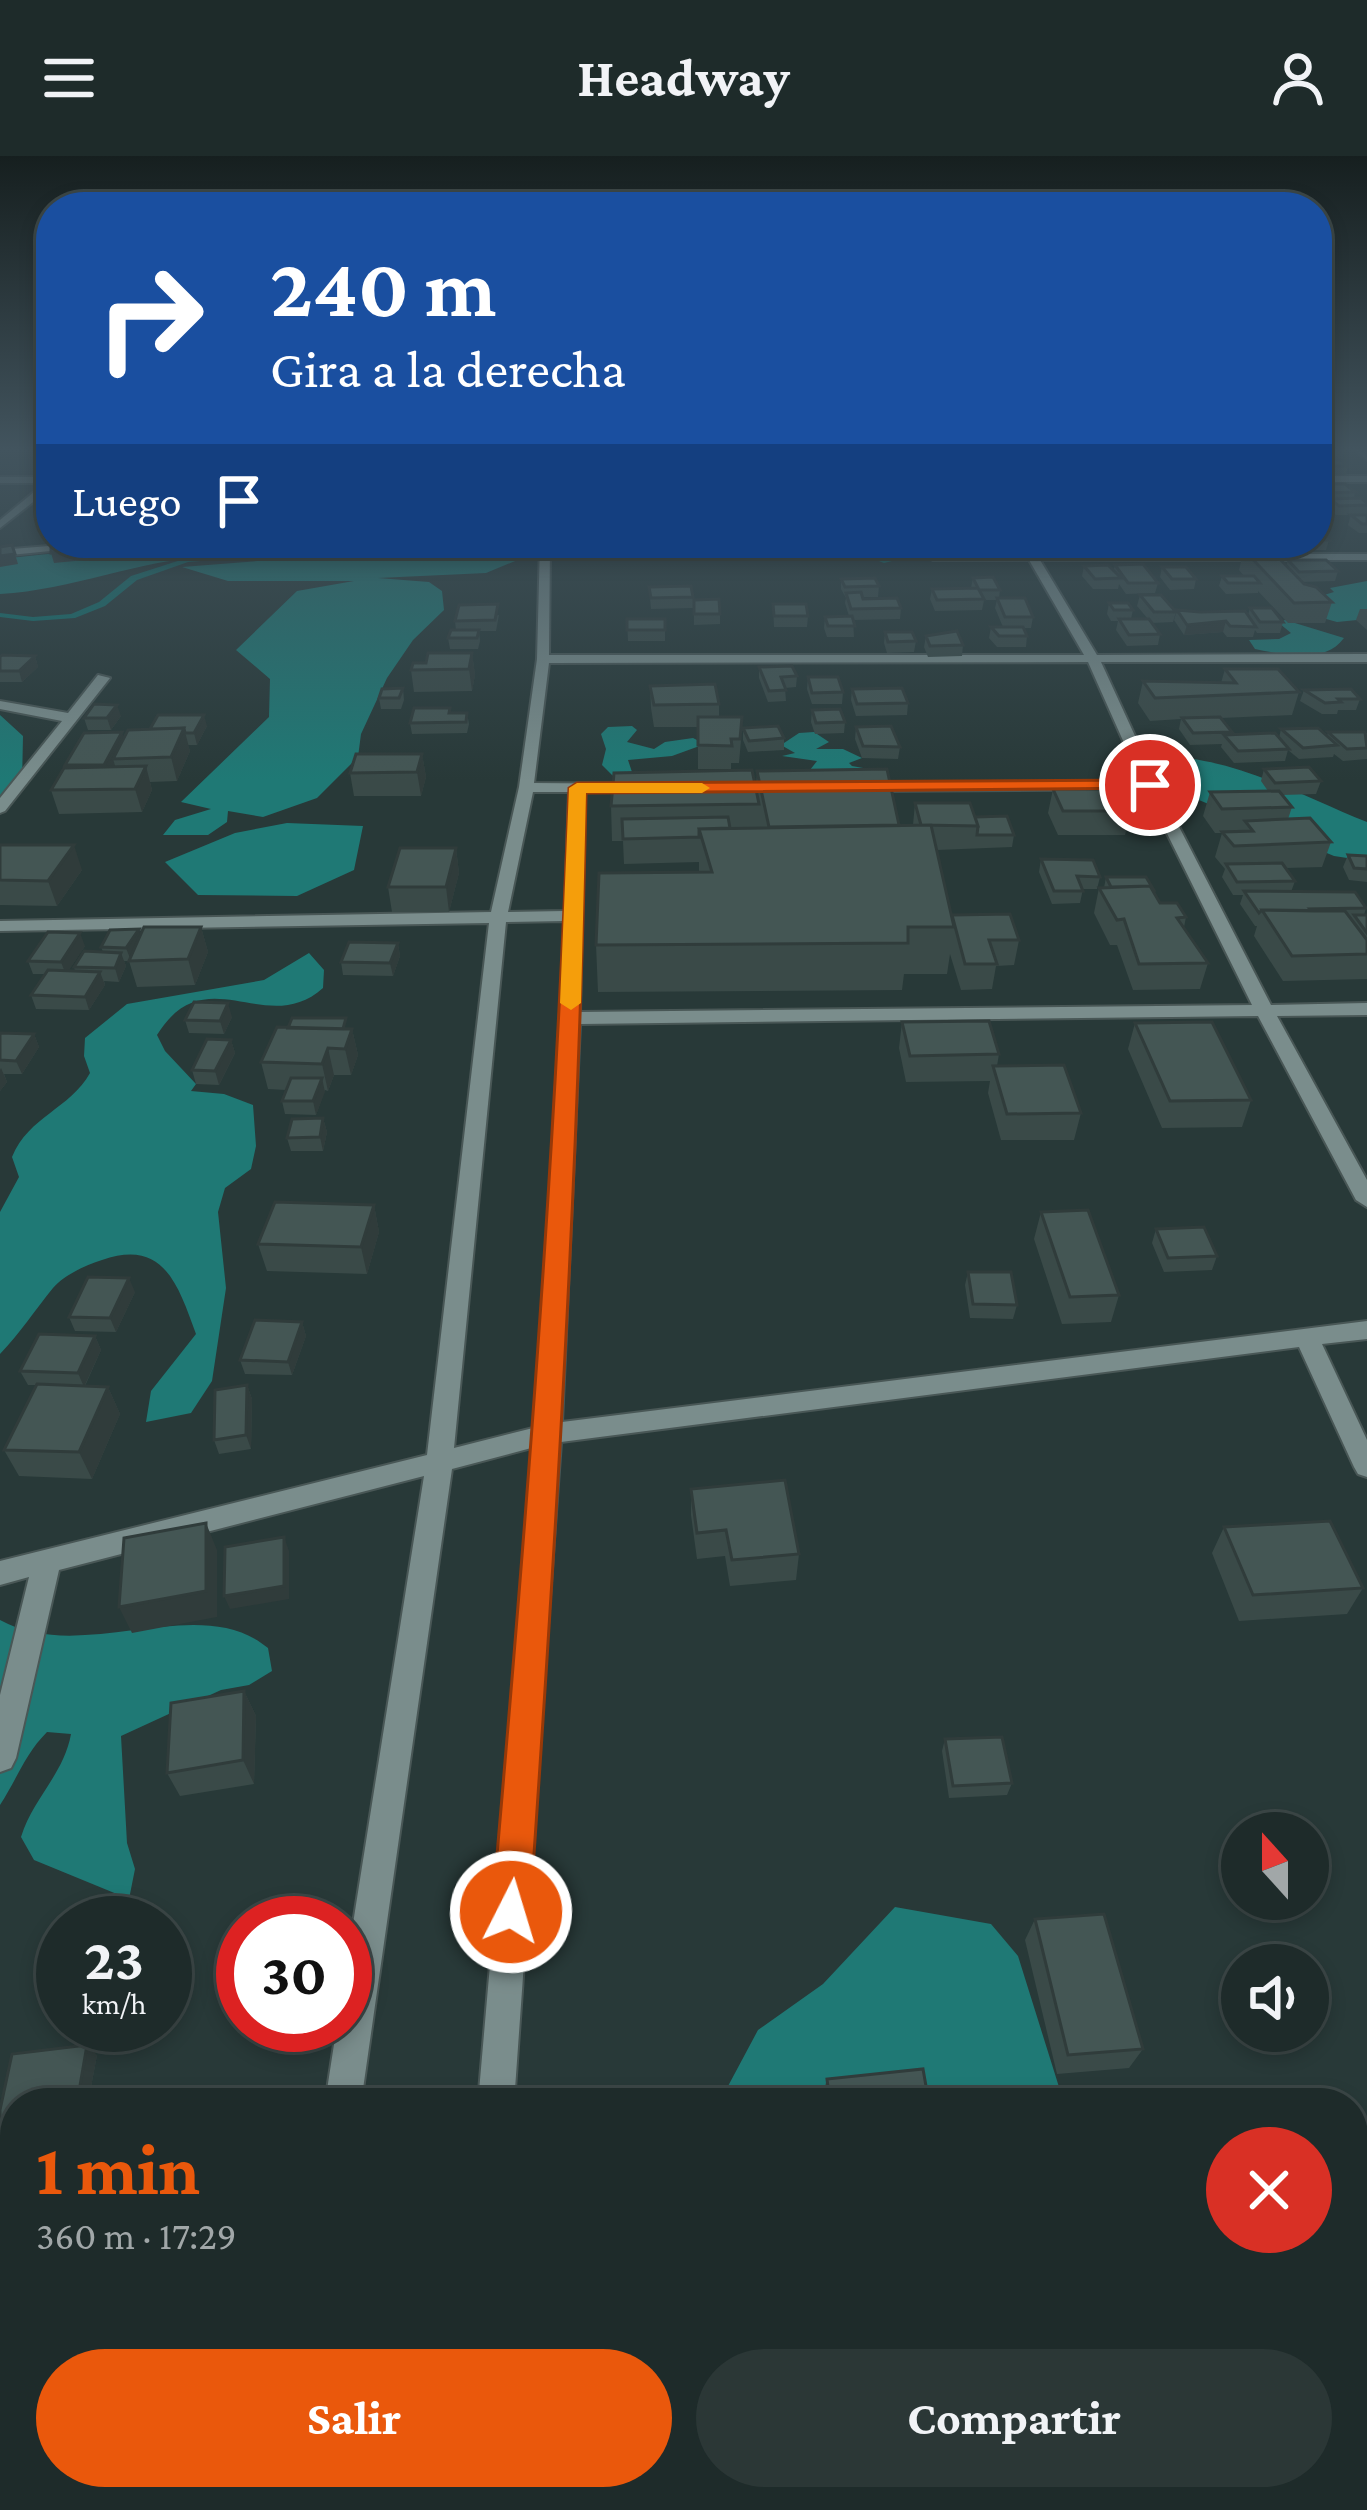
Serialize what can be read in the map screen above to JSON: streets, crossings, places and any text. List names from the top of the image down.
{
  "north": "top",
  "page": {
    "header": "Headway",
    "turn": ["240 m", "Gira a la derecha"],
    "then": "Luego",
    "speed": "23 km/h",
    "limit": "30",
    "heading": ["1 min", "360 m · 17:29"],
    "buttons": ["Salir", "Compartir"]
  }
}
